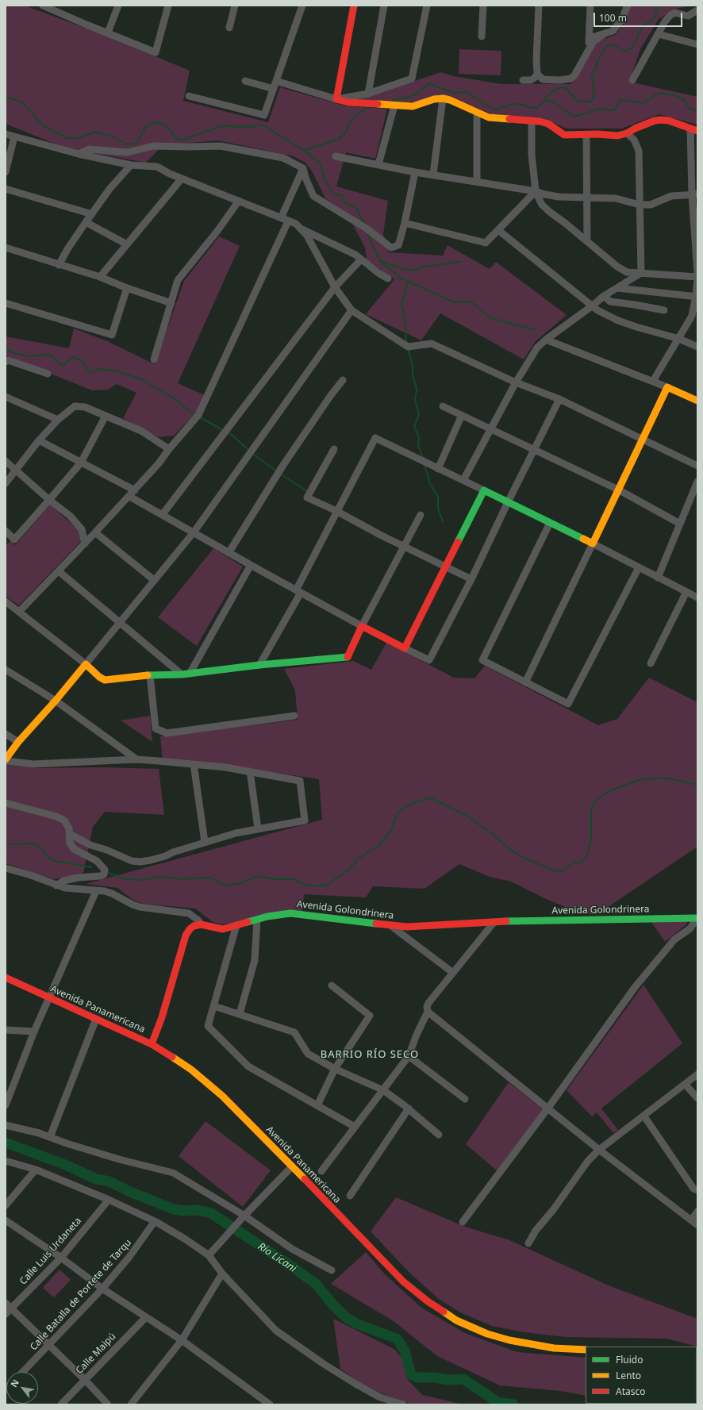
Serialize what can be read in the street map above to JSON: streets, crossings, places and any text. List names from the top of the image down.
{
  "streets": {
    "street": [
      "Avenida Golondrinera",
      "Avenida Panamericana",
      "Calle Luis Urdaneta",
      "Calle Batalla de Portete de Tarqu",
      "Calle Maipú"
    ]
  },
  "districts": ["BARRIO RÍO SECO"],
  "water": ["Río Licani"],
  "legend": ["Fluido", "Lento", "Atasco"],
  "scale_bar": "100 m",
  "north": "top left"
}
